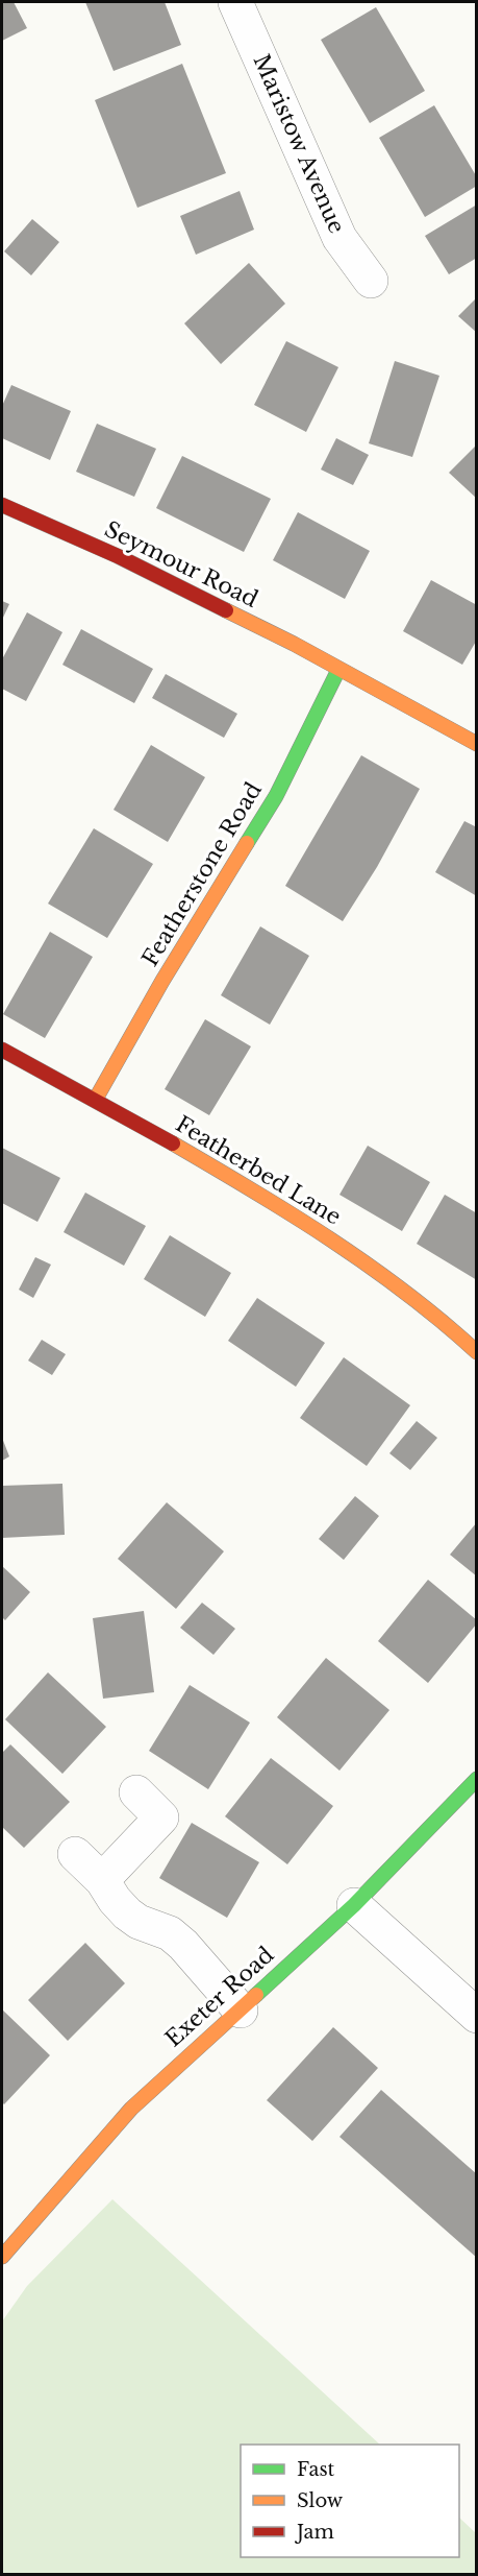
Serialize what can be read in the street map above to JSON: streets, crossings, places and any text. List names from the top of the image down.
{
  "streets": {
    "main road": [
      "Seymour Road",
      "Featherstone Road",
      "Featherbed Lane",
      "Exeter Road"
    ],
    "street": ["Maristow Avenue"]
  },
  "crossings": [
    ["Seymour Road", "Featherstone Road"],
    ["Featherstone Road", "Featherbed Lane"]
  ],
  "legend": ["Fast", "Slow", "Jam"]
}
